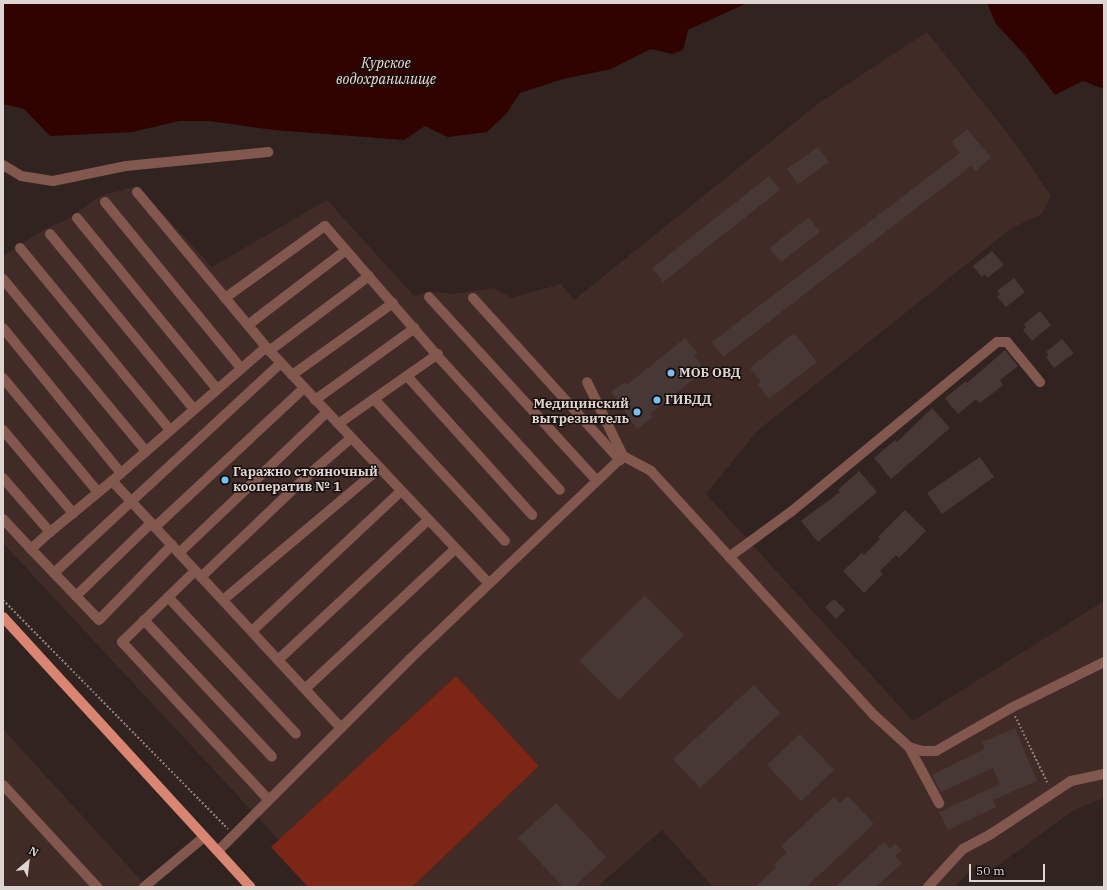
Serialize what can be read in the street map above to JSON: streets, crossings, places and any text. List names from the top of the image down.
{
  "water": ["Курское водохранилище"],
  "places": [
    "МОБ ОВД",
    "ГИБДД",
    "Медицинский вытрезвитель",
    "Гаражно стояночный кооператив № 1"
  ],
  "scale_bar": "50 m",
  "north": "top right"
}
